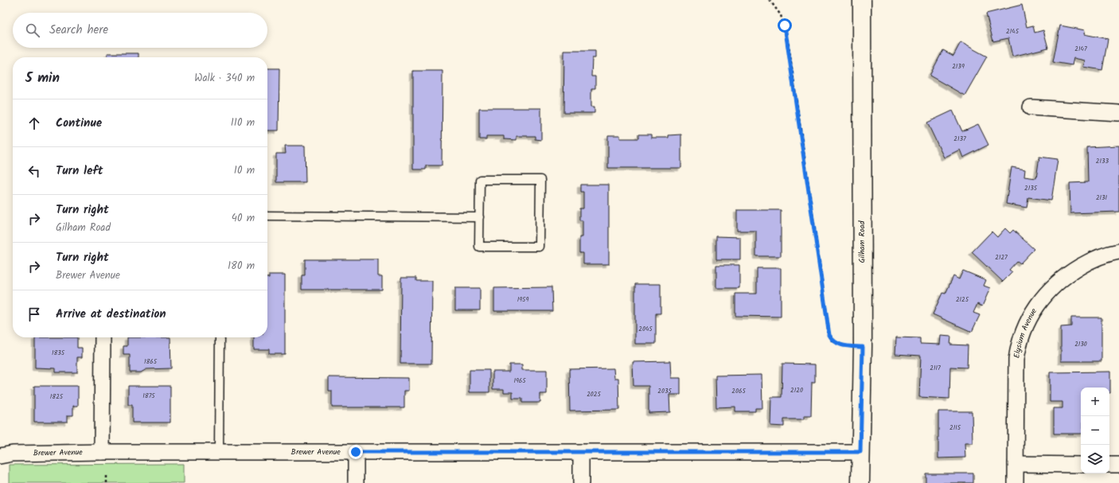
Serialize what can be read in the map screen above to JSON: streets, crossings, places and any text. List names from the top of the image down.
{
  "streets": {
    "street": ["Gilham Road", "Elysium Avenue", "Brewer Avenue"]
  },
  "crossings": [
    ["Gilham Road", "Brewer Avenue"]
  ],
  "house_numbers": [
    "2145",
    "2147",
    "2139",
    "2137",
    "2133",
    "2135",
    "2131",
    "2127",
    "1959",
    "2125",
    "2045",
    "2130",
    "1835",
    "1865",
    "2117",
    "1965",
    "2120",
    "2035",
    "2065",
    "2025",
    "1875",
    "1825",
    "2115"
  ],
  "page": {
    "search": "Search here",
    "heading": ["5 min", "Walk · 340 m"],
    "list": [
      ["Continue", "110 m"],
      ["Turn left", "10 m"],
      ["Turn right", "Gilham Road", "40 m"],
      ["Turn right", "Brewer Avenue", "180 m"],
      "Arrive at destination"
    ],
    "map_buttons": ["+", "−"]
  }
}
